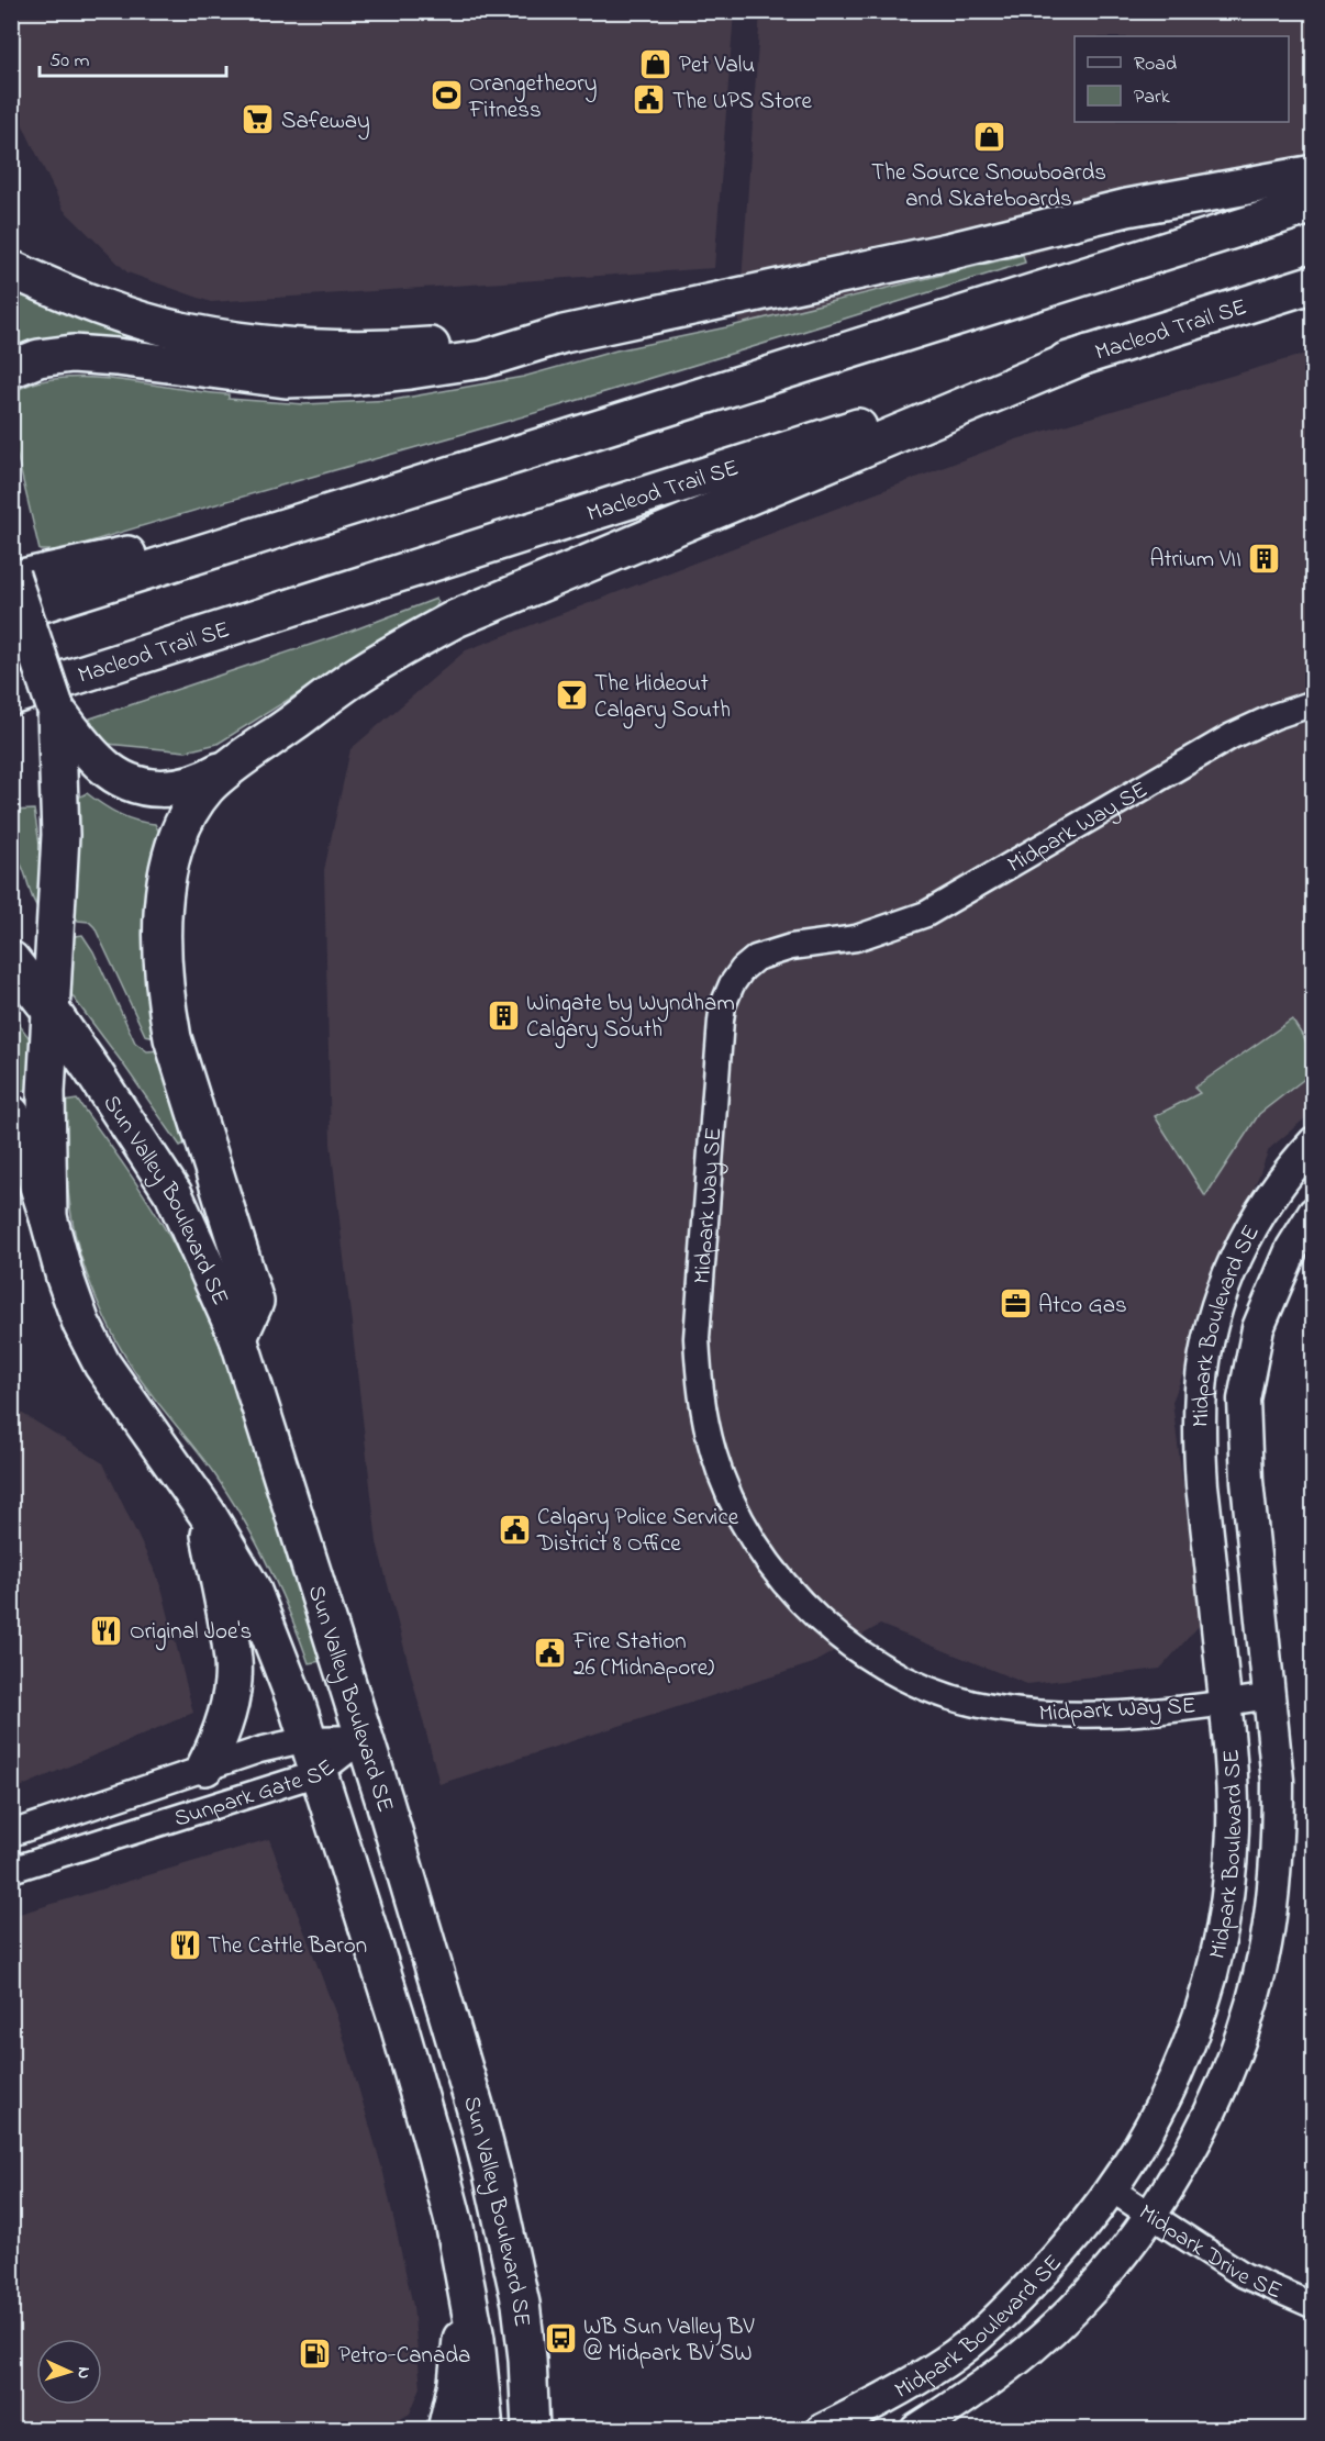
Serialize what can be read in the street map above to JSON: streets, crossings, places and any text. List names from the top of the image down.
{
  "streets": {
    "main road": ["Macleod Trail SE", "Sun Valley Boulevard SE"],
    "street": [
      "Midpark Way SE",
      "Midpark Boulevard SE",
      "Sunpark Gate SE",
      "Midpark Drive SE"
    ]
  },
  "crossings": [
    ["Midpark Way SE", "Midpark Boulevard SE"],
    ["Sun Valley Boulevard SE", "Sunpark Gate SE"],
    ["Midpark Boulevard SE", "Midpark Drive SE"]
  ],
  "places": {
    "shop": ["Pet Valu", "The Source Snowboards and Skateboards"],
    "sports": ["Orangetheory Fitness"],
    "public building": ["The UPS Store", "Calgary Police Service District 8 Office", "Fire Station 26 (Midnapore)"],
    "supermarket": ["Safeway"],
    "building": ["Atrium VII", "Wingate by Wyndham Calgary South"],
    "bar": ["The Hideout Calgary South"],
    "office": ["Atco Gas"],
    "restaurant": ["Original Joe's", "The Cattle Baron"],
    "bus stop": ["WB Sun Valley BV @ Midpark BV SW"],
    "fuel station": ["Petro-Canada"]
  },
  "legend": ["Road", "Park"],
  "scale_bar": "50 m",
  "north": "right"
}
